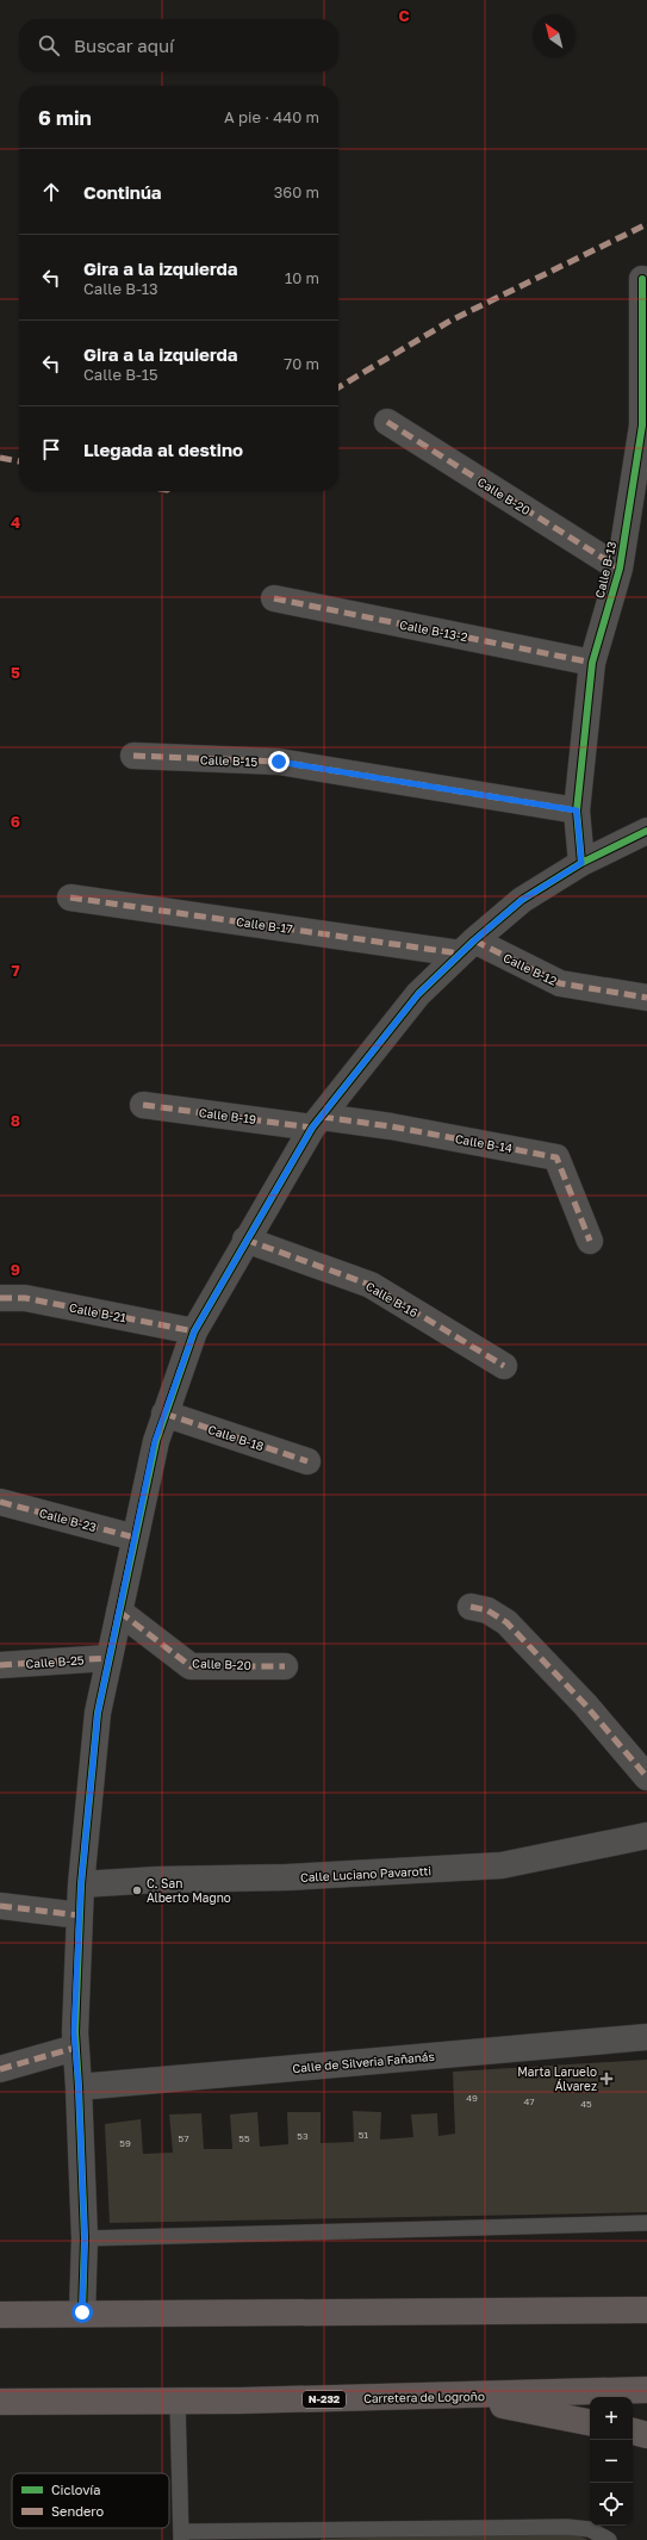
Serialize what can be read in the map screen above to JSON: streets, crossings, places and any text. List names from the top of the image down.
{
  "streets": {
    "highway": ["Carretera de Logroño", "N-232"],
    "street": [
      "Calle B-20",
      "Calle B-13",
      "Calle B-13-2",
      "Calle B-15",
      "Calle B-17",
      "Calle B-12",
      "Calle B-19",
      "Calle B-14",
      "Calle B-16",
      "Calle B-21",
      "Calle B-18",
      "Calle B-23",
      "Calle B-25",
      "Calle Luciano Pavarotti",
      "Calle de Silveria Fañanás"
    ]
  },
  "crossings": [
    ["Calle B-20", "Calle B-13"],
    ["Calle B-13", "Calle B-13-2"],
    ["Calle B-13", "Calle B-15"],
    ["Calle B-17", "Calle B-12"],
    ["Calle B-19", "Calle B-14"]
  ],
  "places": {
    "other": ["C. San Alberto Magno"],
    "health": ["Marta Laruelo Álvarez"]
  },
  "house_numbers": [
    "49",
    "47",
    "45",
    "51",
    "53",
    "57",
    "55",
    "59"
  ],
  "legend": ["Ciclovía", "Sendero"],
  "north": "top left",
  "page": {
    "search": "Buscar aquí",
    "heading": ["6 min", "A pie · 440 m"],
    "list": [
      ["Continúa", "360 m"],
      ["Gira a la izquierda", "Calle B-13", "10 m"],
      ["Gira a la izquierda", "Calle B-15", "70 m"],
      "Llegada al destino"
    ],
    "map_buttons": ["+", "−"]
  },
  "grid": {
    "columns": ["C"],
    "rows": [
      "4",
      "5",
      "6",
      "7",
      "8",
      "9"
    ]
  }
}
